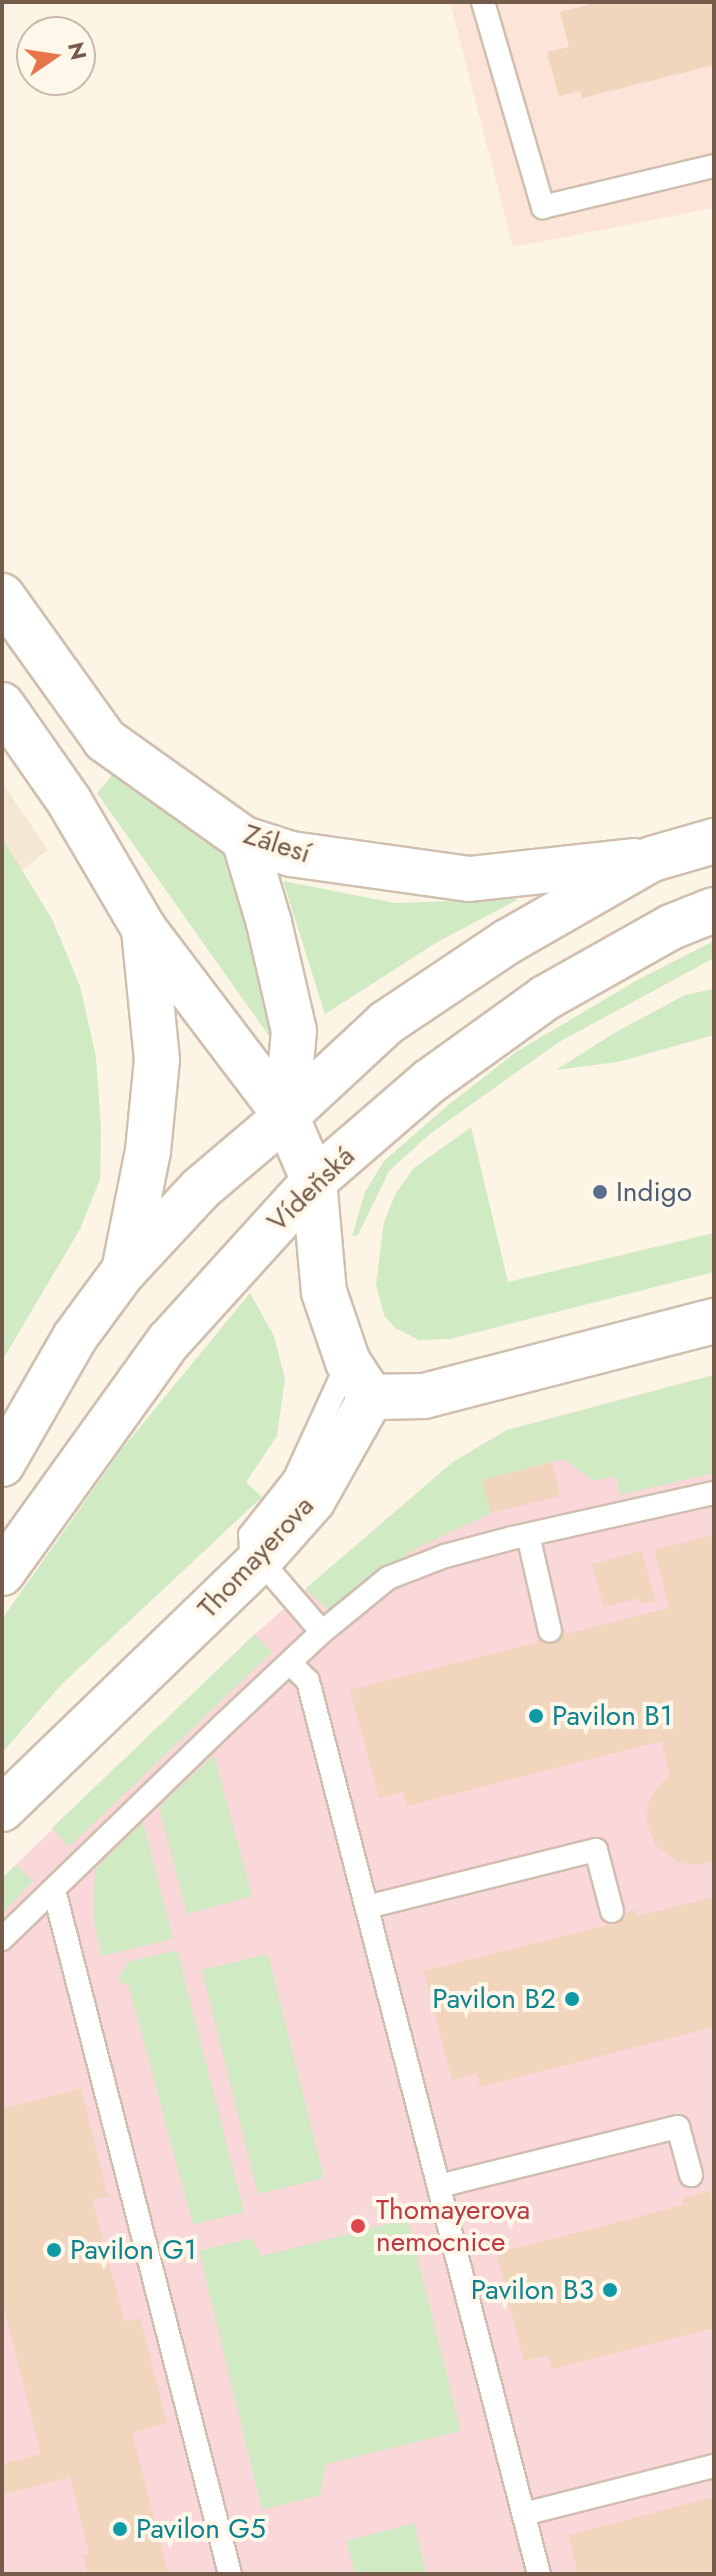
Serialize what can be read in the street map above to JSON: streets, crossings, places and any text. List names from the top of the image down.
{
  "streets": {
    "main road": ["Zálesí", "Vídeňská", "Thomayerova"]
  },
  "places": [
    "Indigo",
    "Pavilon B1",
    "Pavilon B2",
    "Thomayerova nemocnice",
    "Pavilon G1",
    "Pavilon B3",
    "Pavilon G5"
  ],
  "north": "right"
}
